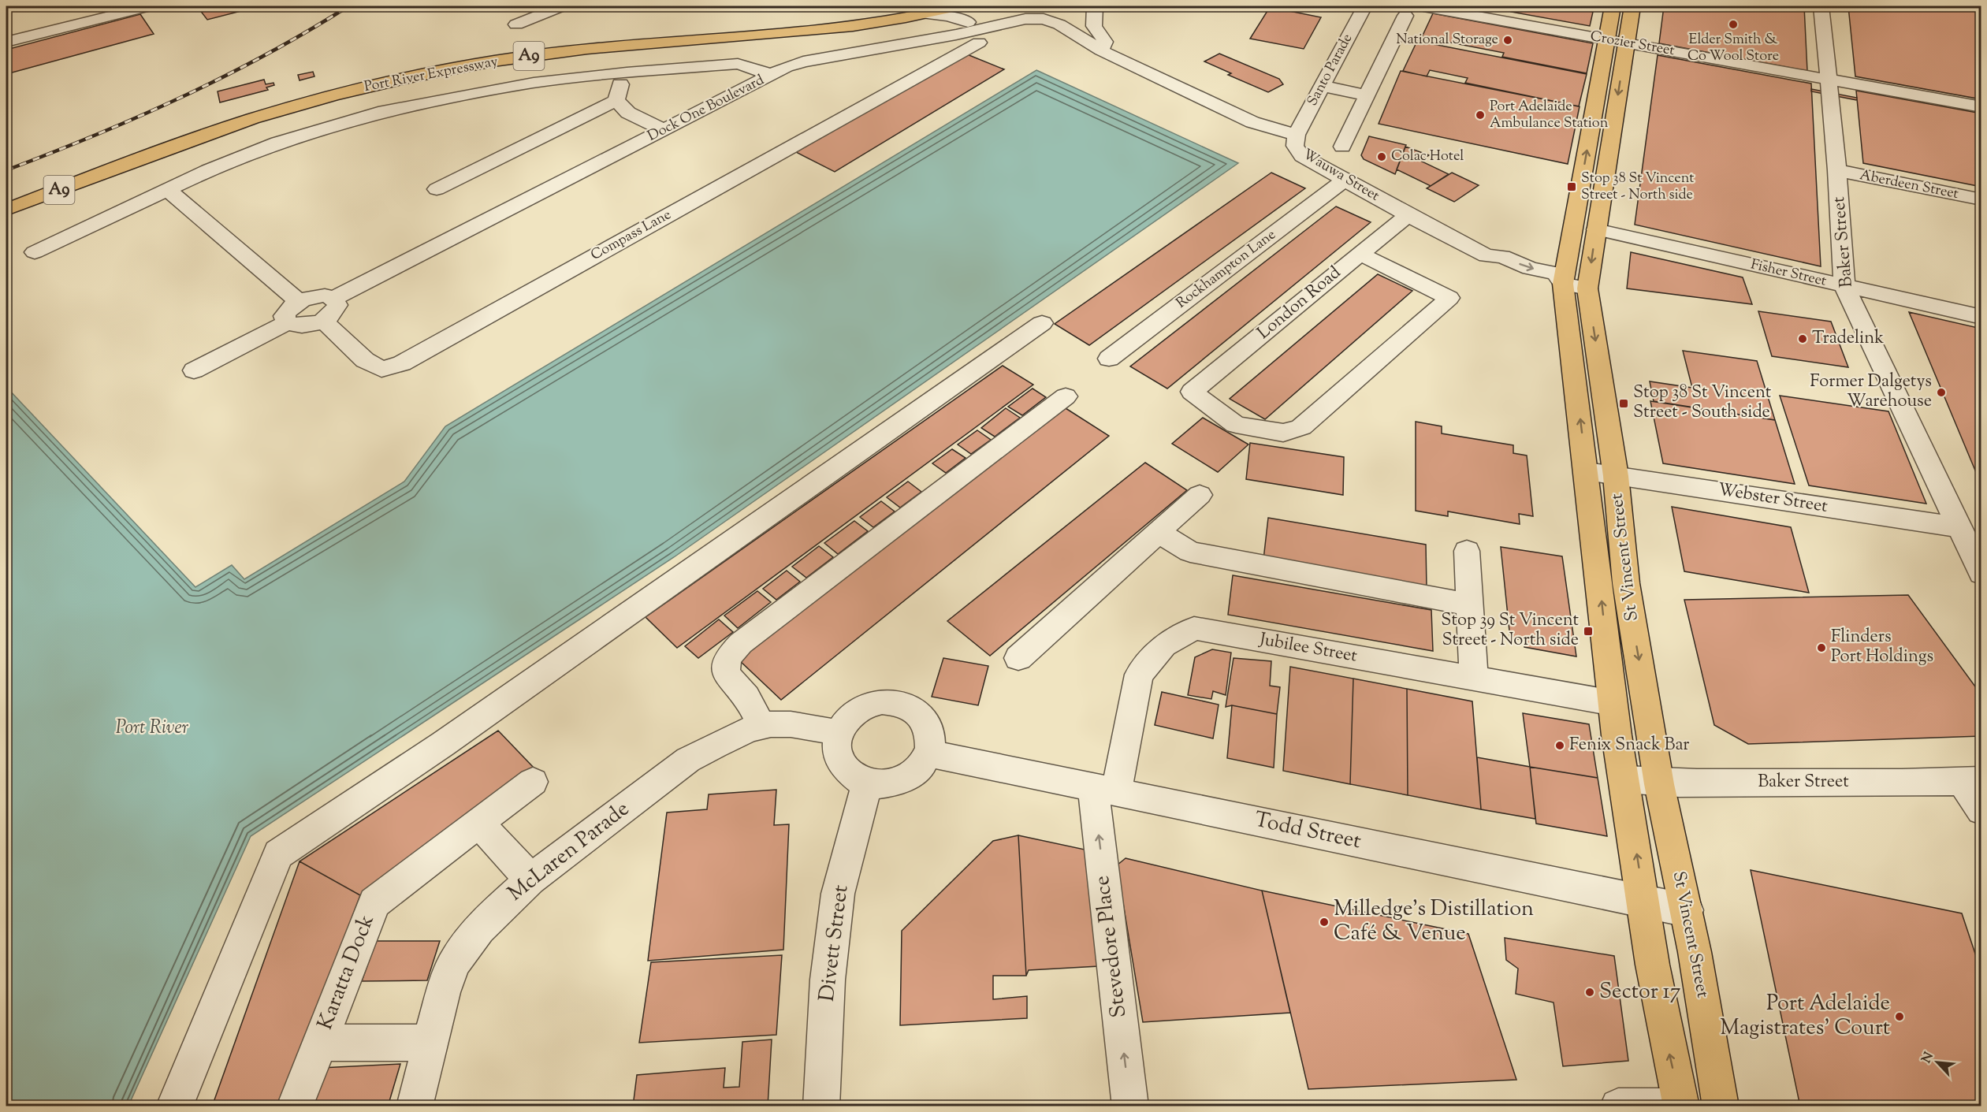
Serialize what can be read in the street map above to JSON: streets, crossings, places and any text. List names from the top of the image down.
{
  "streets": {
    "main road": ["A9", "Port River Expressway", "St Vincent Street"],
    "street": [
      "Crozier Street",
      "Santo Parade",
      "Dock One Boulevard",
      "Wauwa Street",
      "Aberdeen Street",
      "Compass Lane",
      "Baker Street",
      "Rockhampton Lane",
      "Fisher Street",
      "London Road",
      "Webster Street",
      "Jubilee Street",
      "Todd Street",
      "McLaren Parade",
      "Divett Street",
      "Stevedore Place",
      "Karatta Dock"
    ]
  },
  "crossings": [
    ["Crozier Street", "Baker Street"],
    ["Crozier Street", "St Vincent Street"],
    ["Santo Parade", "Wauwa Street"],
    ["Dock One Boulevard", "Wauwa Street"],
    ["Wauwa Street", "Rockhampton Lane"],
    ["Wauwa Street", "London Road"],
    ["Wauwa Street", "St Vincent Street"],
    ["Aberdeen Street", "Baker Street"],
    ["Baker Street", "Fisher Street"],
    ["Baker Street", "Webster Street"],
    ["Baker Street", "St Vincent Street"],
    ["Fisher Street", "St Vincent Street"],
    ["Webster Street", "St Vincent Street"],
    ["St Vincent Street", "Jubilee Street"],
    ["St Vincent Street", "Todd Street"],
    ["Jubilee Street", "Todd Street"],
    ["Jubilee Street", "Stevedore Place"],
    ["Todd Street", "McLaren Parade"],
    ["Todd Street", "Divett Street"],
    ["Todd Street", "Stevedore Place"],
    ["McLaren Parade", "Divett Street"],
    ["McLaren Parade", "Karatta Dock"]
  ],
  "one_way": ["Stevedore Place"],
  "water": ["Port River"],
  "places": {
    "other": [
      "Elder Smith & Co Wool Store",
      "National Storage",
      "Port Adelaide Ambulance Station",
      "Colac Hotel",
      "Tradelink",
      "Former Dalgetys Warehouse",
      "Flinders Port Holdings",
      "Fenix Snack Bar",
      "Milledge's Distillation Café & Venue",
      "Sector 17",
      "Port Adelaide Magistrates' Court"
    ],
    "transit": ["Stop 38 St Vincent Street - North side", "Stop 38 St Vincent Street - South side", "Stop 39 St Vincent Street - North side"]
  },
  "north": "top left"
}
